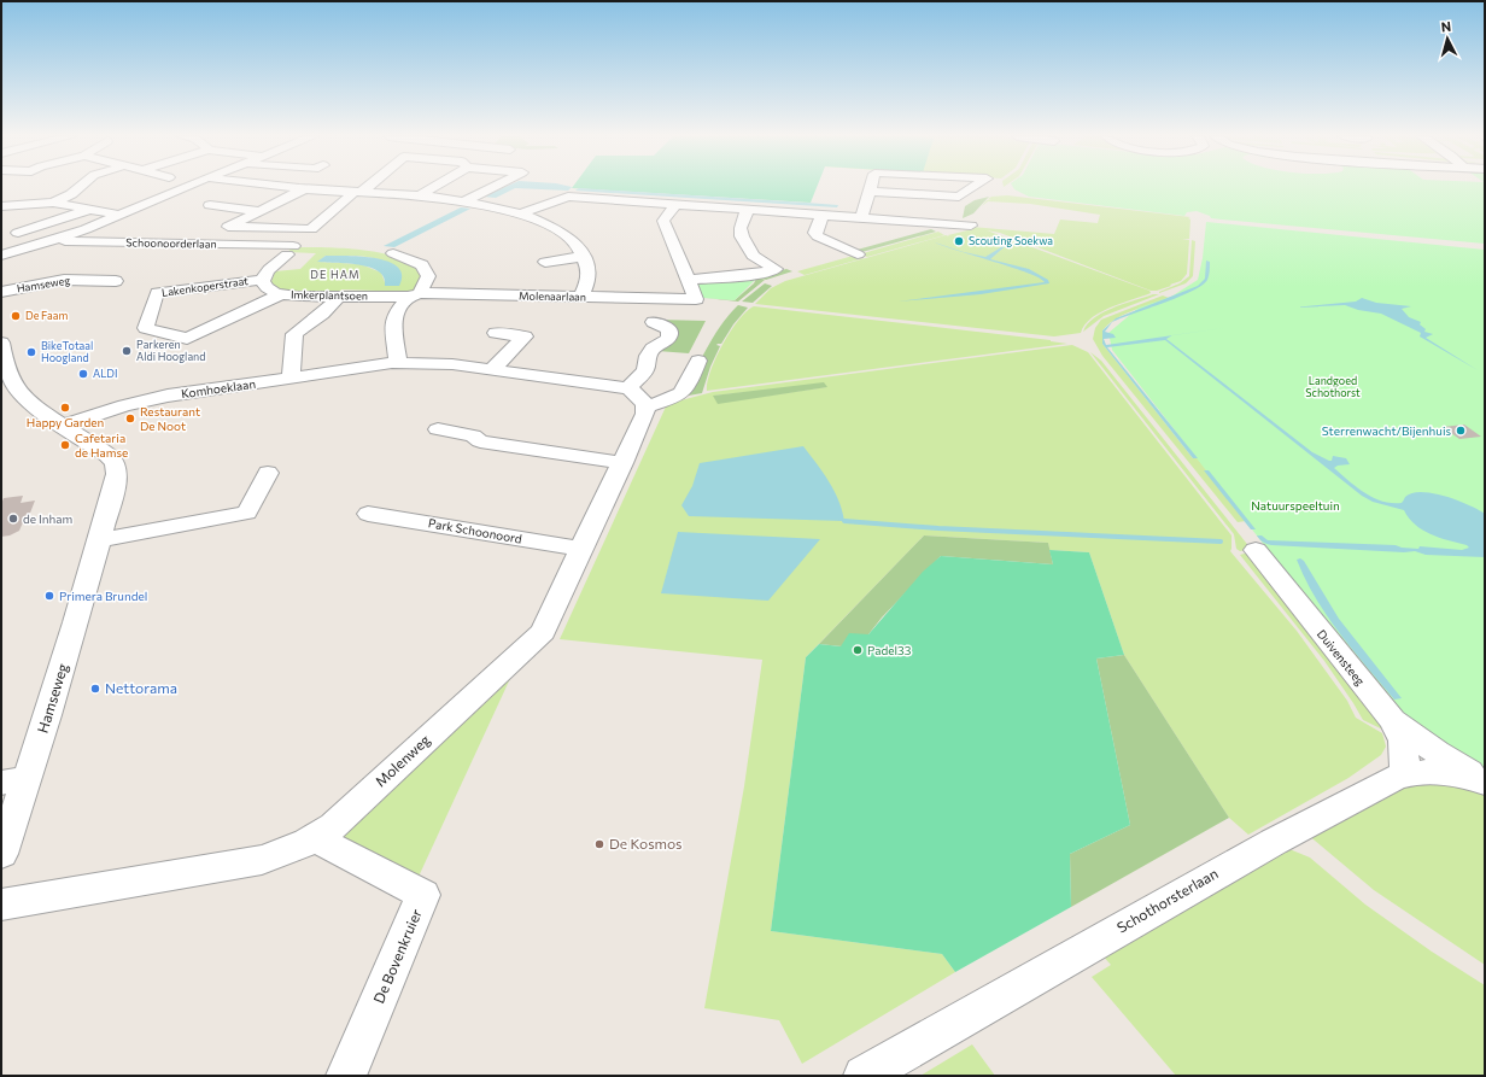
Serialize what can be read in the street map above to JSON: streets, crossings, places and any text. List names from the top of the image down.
{
  "streets": {
    "street": [
      "Schoonoorderlaan",
      "Hamseweg",
      "Lakenkoperstraat",
      "Imkerplantsoen",
      "Molenaarlaan",
      "Komhoeklaan",
      "Park Schoonoord",
      "Duivensteeg",
      "Molenweg",
      "Schothorsterlaan",
      "De Bovenkruier"
    ]
  },
  "crossings": [
    ["Schoonoorderlaan", "Lakenkoperstraat"],
    ["Schoonoorderlaan", "Imkerplantsoen"],
    ["Hamseweg", "Komhoeklaan"],
    ["Lakenkoperstraat", "Imkerplantsoen"],
    ["Imkerplantsoen", "Molenaarlaan"],
    ["Park Schoonoord", "Molenweg"],
    ["Duivensteeg", "Schothorsterlaan"],
    ["Molenweg", "De Bovenkruier"]
  ],
  "districts": ["DE HAM"],
  "parks": ["Landgoed Schothorst", "Natuurspeeltuin"],
  "places": [
    "Scouting Soekwa",
    "De Faam",
    "Parkeren Aldi Hoogland",
    "BikeTotaal Hoogland",
    "ALDI",
    "Happy Garden",
    "Restaurant De Noot",
    "Sterrenwacht/Bijenhuis",
    "Cafetaria de Hamse",
    "de Inham",
    "Primera Brundel",
    "Padel33",
    "Nettorama",
    "De Kosmos"
  ],
  "north": "top"
}
